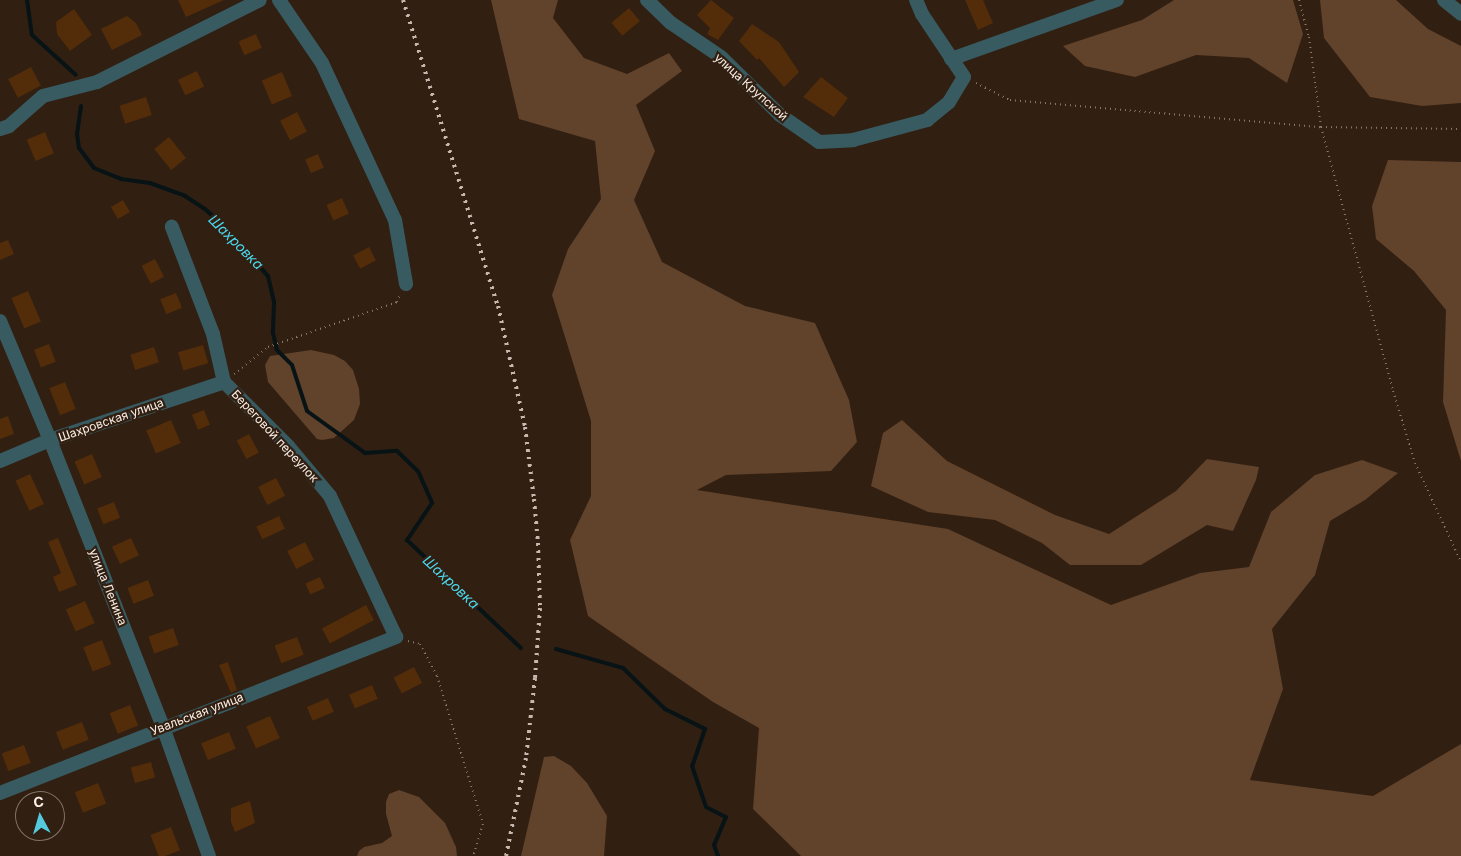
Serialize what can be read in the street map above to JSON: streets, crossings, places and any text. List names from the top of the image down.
{
  "streets": {
    "street": [
      "улица Крупской",
      "Шахровская улица",
      "Береговой переулок",
      "улица Ленина",
      "Увальская улица"
    ]
  },
  "crossings": [
    ["Шахровская улица", "Береговой переулок"],
    ["Шахровская улица", "улица Ленина"],
    ["Береговой переулок", "Увальская улица"],
    ["улица Ленина", "Увальская улица"]
  ],
  "water": ["Шахровка"],
  "north": "top"
}
